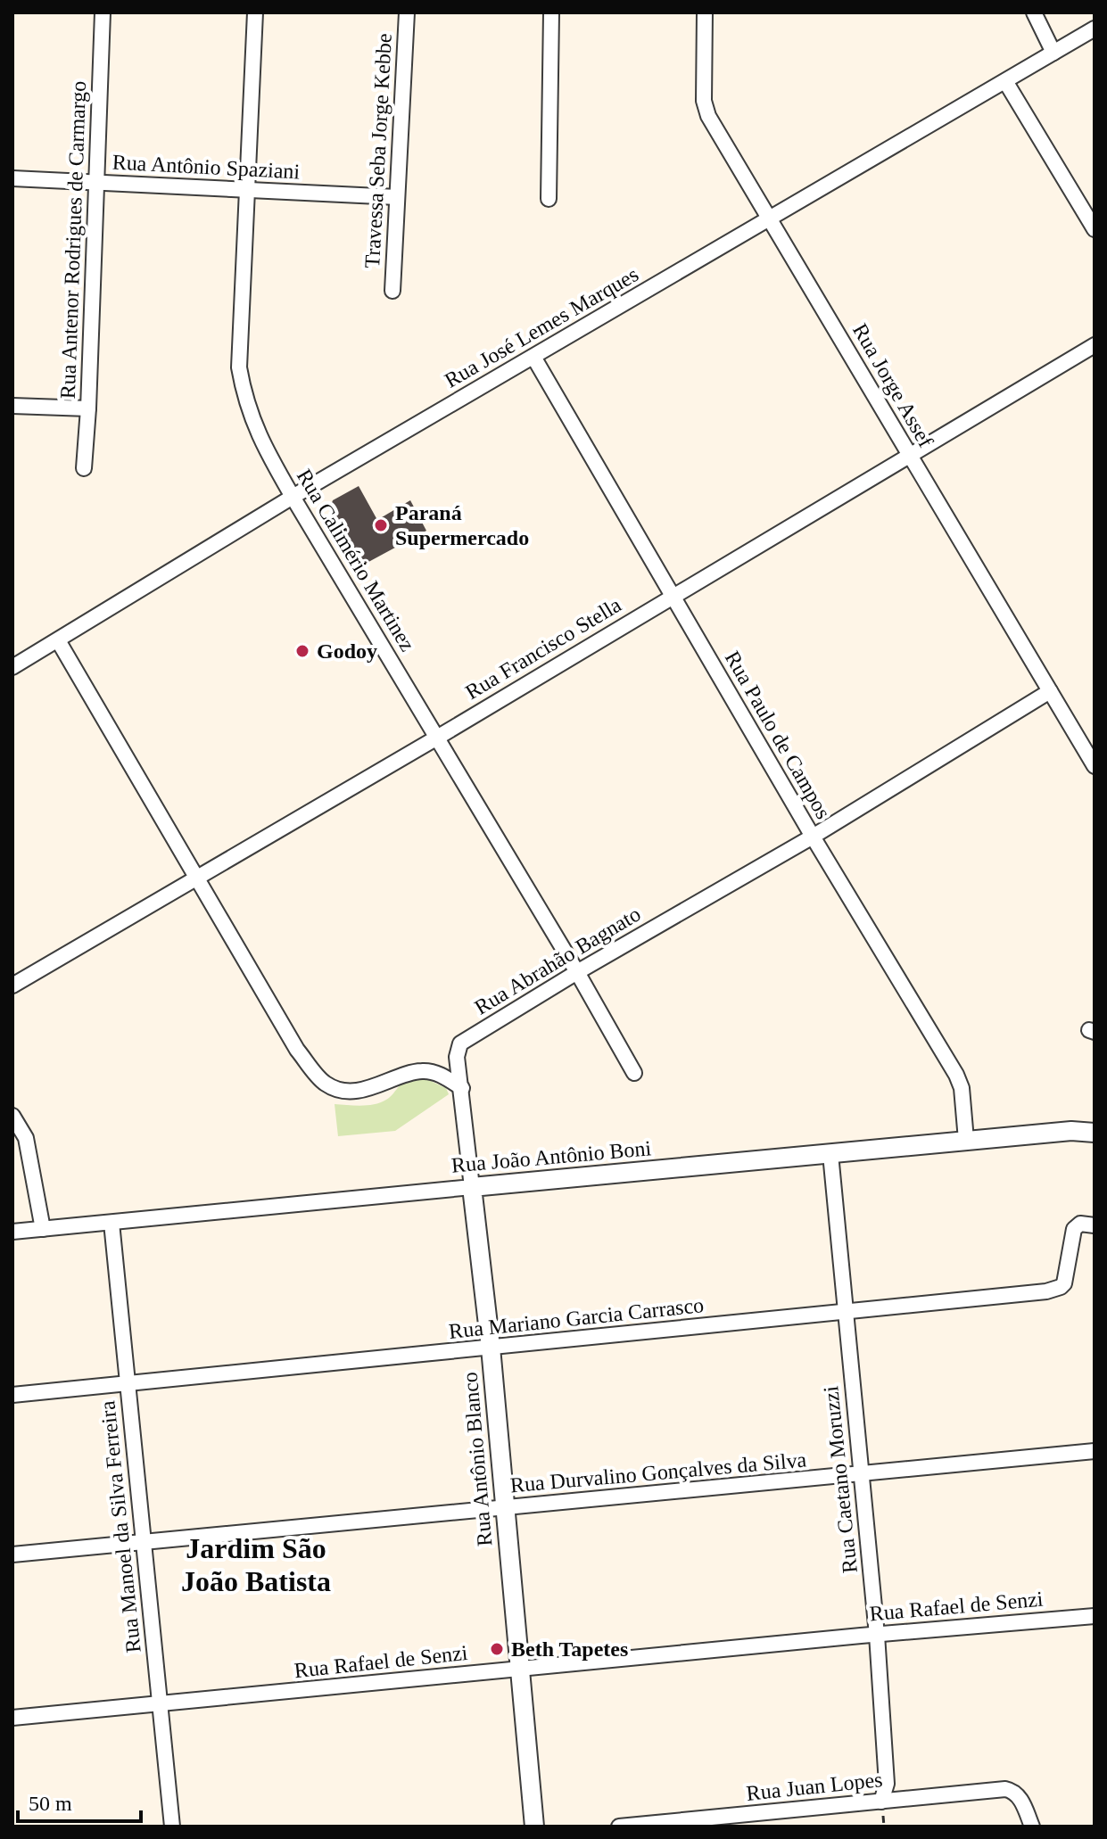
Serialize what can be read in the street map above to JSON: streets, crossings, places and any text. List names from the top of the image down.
{
  "streets": {
    "street": [
      "Travessa Seba Jorge Kebbe",
      "Rua Antônio Spaziani",
      "Rua Antenor Rodrigues de Carmargo",
      "Rua José Lemes Marques",
      "Rua Jorge Assef",
      "Rua Calimério Martinez",
      "Rua Francisco Stella",
      "Rua Paulo de Campos",
      "Rua Abrahão Bagnato",
      "Rua João Antônio Boni",
      "Rua Mariano Garcia Carrasco",
      "Rua Antônio Blanco",
      "Rua Durvalino Gonçalves da Silva",
      "Rua Caetano Moruzzi",
      "Rua Manoel da Silva Ferreira",
      "Rua Rafael de Senzi",
      "Rua Juan Lopes"
    ]
  },
  "crossings": [
    ["Travessa Seba Jorge Kebbe", "Rua Antônio Spaziani"],
    ["Rua Antônio Spaziani", "Rua Antenor Rodrigues de Carmargo"],
    ["Rua Antônio Spaziani", "Rua Calimério Martinez"],
    ["Rua José Lemes Marques", "Rua Jorge Assef"],
    ["Rua José Lemes Marques", "Rua Calimério Martinez"],
    ["Rua José Lemes Marques", "Rua Paulo de Campos"],
    ["Rua Jorge Assef", "Rua Francisco Stella"],
    ["Rua Jorge Assef", "Rua Abrahão Bagnato"],
    ["Rua Calimério Martinez", "Rua Francisco Stella"],
    ["Rua Calimério Martinez", "Rua Abrahão Bagnato"],
    ["Rua Francisco Stella", "Rua Paulo de Campos"],
    ["Rua Paulo de Campos", "Rua Abrahão Bagnato"],
    ["Rua Paulo de Campos", "Rua João Antônio Boni"],
    ["Rua Abrahão Bagnato", "Rua Antônio Blanco"],
    ["Rua João Antônio Boni", "Rua Antônio Blanco"],
    ["Rua João Antônio Boni", "Rua Caetano Moruzzi"],
    ["Rua João Antônio Boni", "Rua Manoel da Silva Ferreira"],
    ["Rua Mariano Garcia Carrasco", "Rua Antônio Blanco"],
    ["Rua Mariano Garcia Carrasco", "Rua Caetano Moruzzi"],
    ["Rua Mariano Garcia Carrasco", "Rua Manoel da Silva Ferreira"],
    ["Rua Antônio Blanco", "Rua Durvalino Gonçalves da Silva"],
    ["Rua Antônio Blanco", "Rua Rafael de Senzi"],
    ["Rua Durvalino Gonçalves da Silva", "Rua Caetano Moruzzi"],
    ["Rua Durvalino Gonçalves da Silva", "Rua Manoel da Silva Ferreira"],
    ["Rua Caetano Moruzzi", "Rua Rafael de Senzi"],
    ["Rua Caetano Moruzzi", "Rua Juan Lopes"],
    ["Rua Manoel da Silva Ferreira", "Rua Rafael de Senzi"]
  ],
  "districts": ["Jardim São João Batista"],
  "places": ["Paraná Supermercado", "Godoy", "Beth Tapetes"],
  "scale_bar": "50 m"
}
